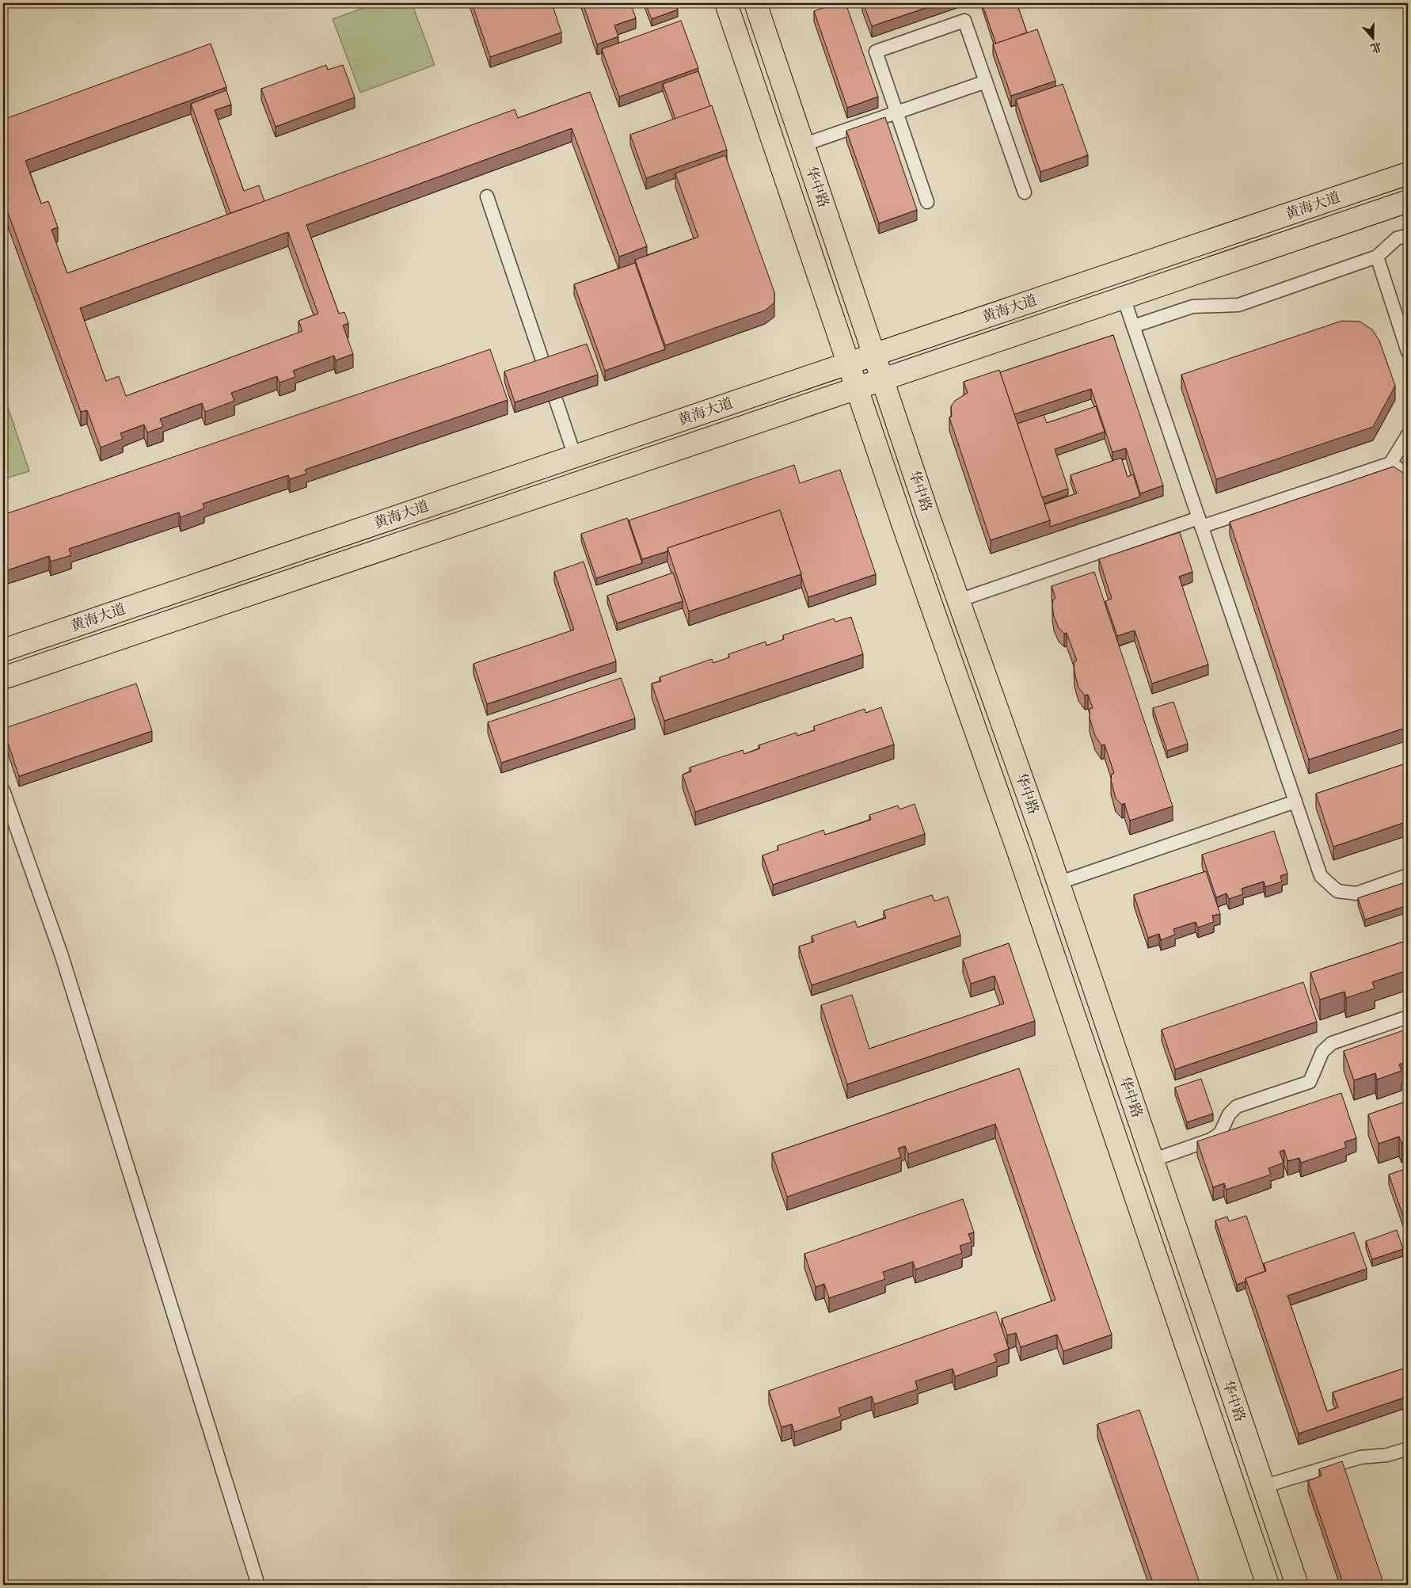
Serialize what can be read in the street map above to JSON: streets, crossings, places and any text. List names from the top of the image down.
{
  "streets": {
    "main road": ["华中路", "黄海大道"]
  },
  "crossings": [
    ["华中路", "黄海大道"]
  ],
  "north": "bottom"
}
